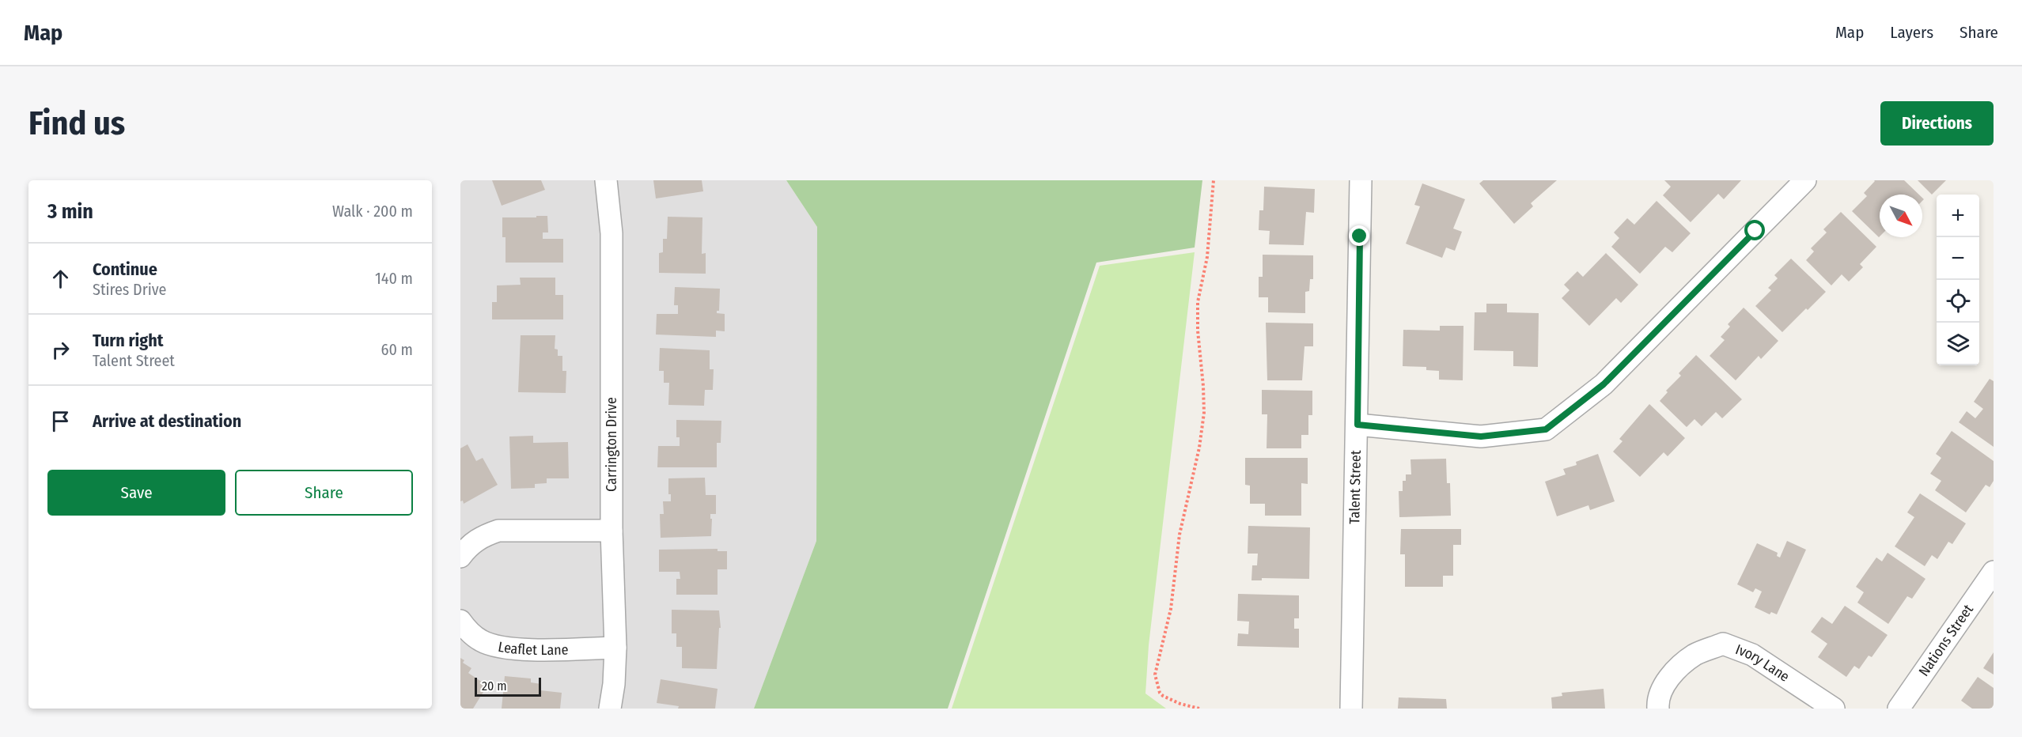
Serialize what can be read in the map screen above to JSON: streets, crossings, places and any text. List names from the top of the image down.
{
  "streets": {
    "street": [
      "Carrington Drive",
      "Talent Street",
      "Nations Street",
      "Leaflet Lane",
      "Ivory Lane"
    ]
  },
  "crossings": [
    ["Carrington Drive", "Leaflet Lane"]
  ],
  "scale_bar": "20 m",
  "north": "bottom right",
  "page": {
    "header": "Map",
    "nav": ["Map", "Layers", "Share"],
    "buttons": [
      "Directions",
      ["Save", "Share"]
    ],
    "title": "Find us",
    "heading": ["3 min", "Walk · 200 m"],
    "map_buttons": ["+", "−"],
    "list": [
      ["Continue", "Stires Drive", "140 m"],
      ["Turn right", "Talent Street", "60 m"],
      "Arrive at destination"
    ],
    "scale": "20 m"
  }
}
